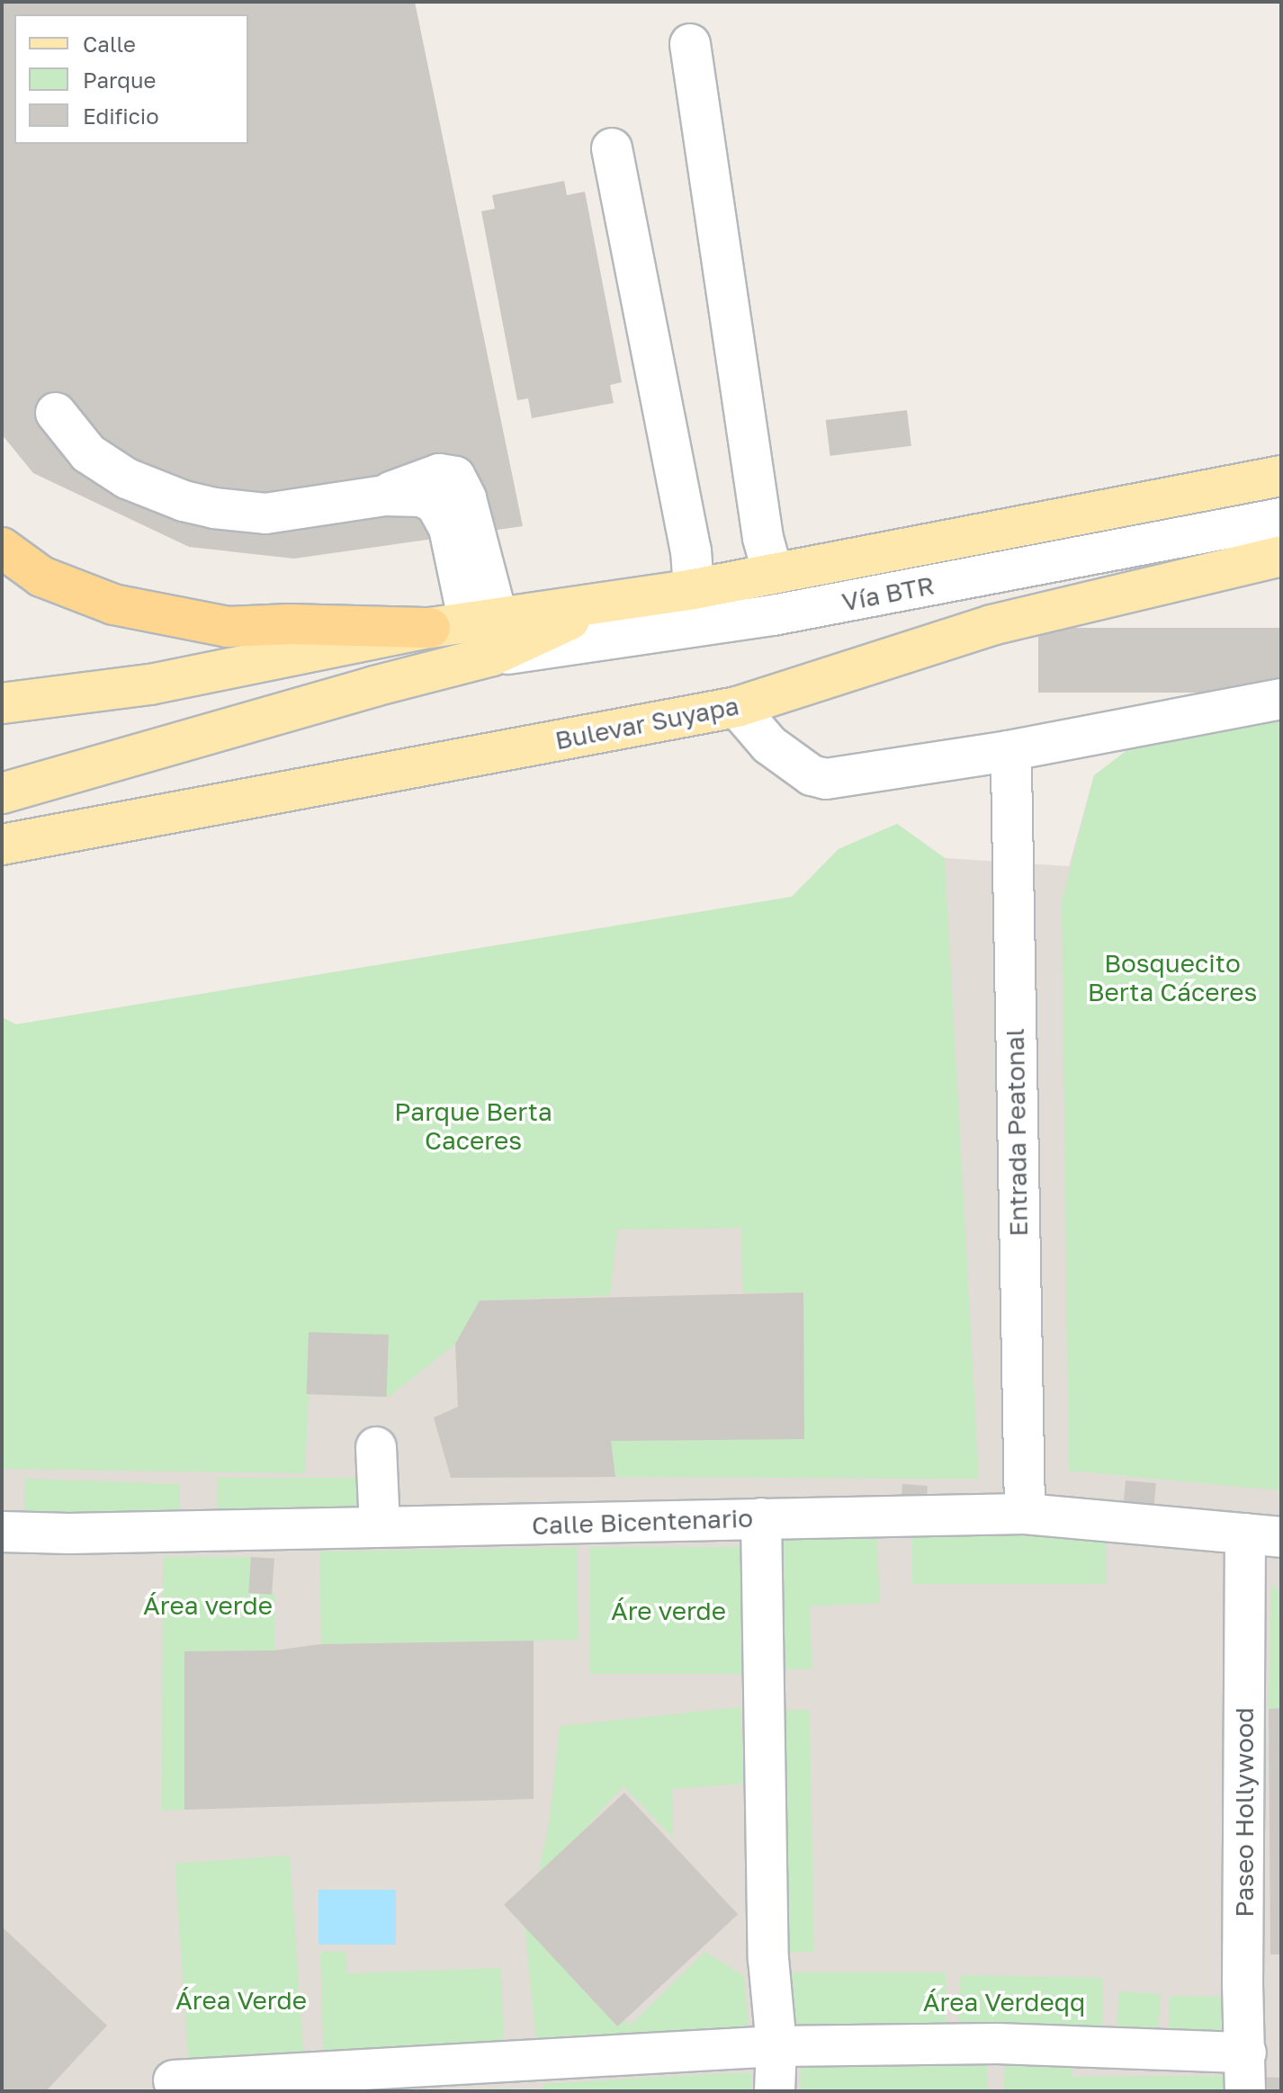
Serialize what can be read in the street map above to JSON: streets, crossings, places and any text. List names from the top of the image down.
{
  "streets": {
    "main road": ["Bulevar Suyapa"],
    "street": [
      "Vía BTR",
      "Entrada Peatonal",
      "Calle Bicentenario",
      "Paseo Hollywood"
    ]
  },
  "crossings": [
    ["Entrada Peatonal", "Calle Bicentenario"],
    ["Calle Bicentenario", "Paseo Hollywood"]
  ],
  "parks": [
    "Bosquecito Berta Cáceres",
    "Parque Berta Caceres",
    "Área verde",
    "Áre verde",
    "Área Verde",
    "Área Verdeqq"
  ],
  "legend": ["Calle", "Parque", "Edificio"]
}
